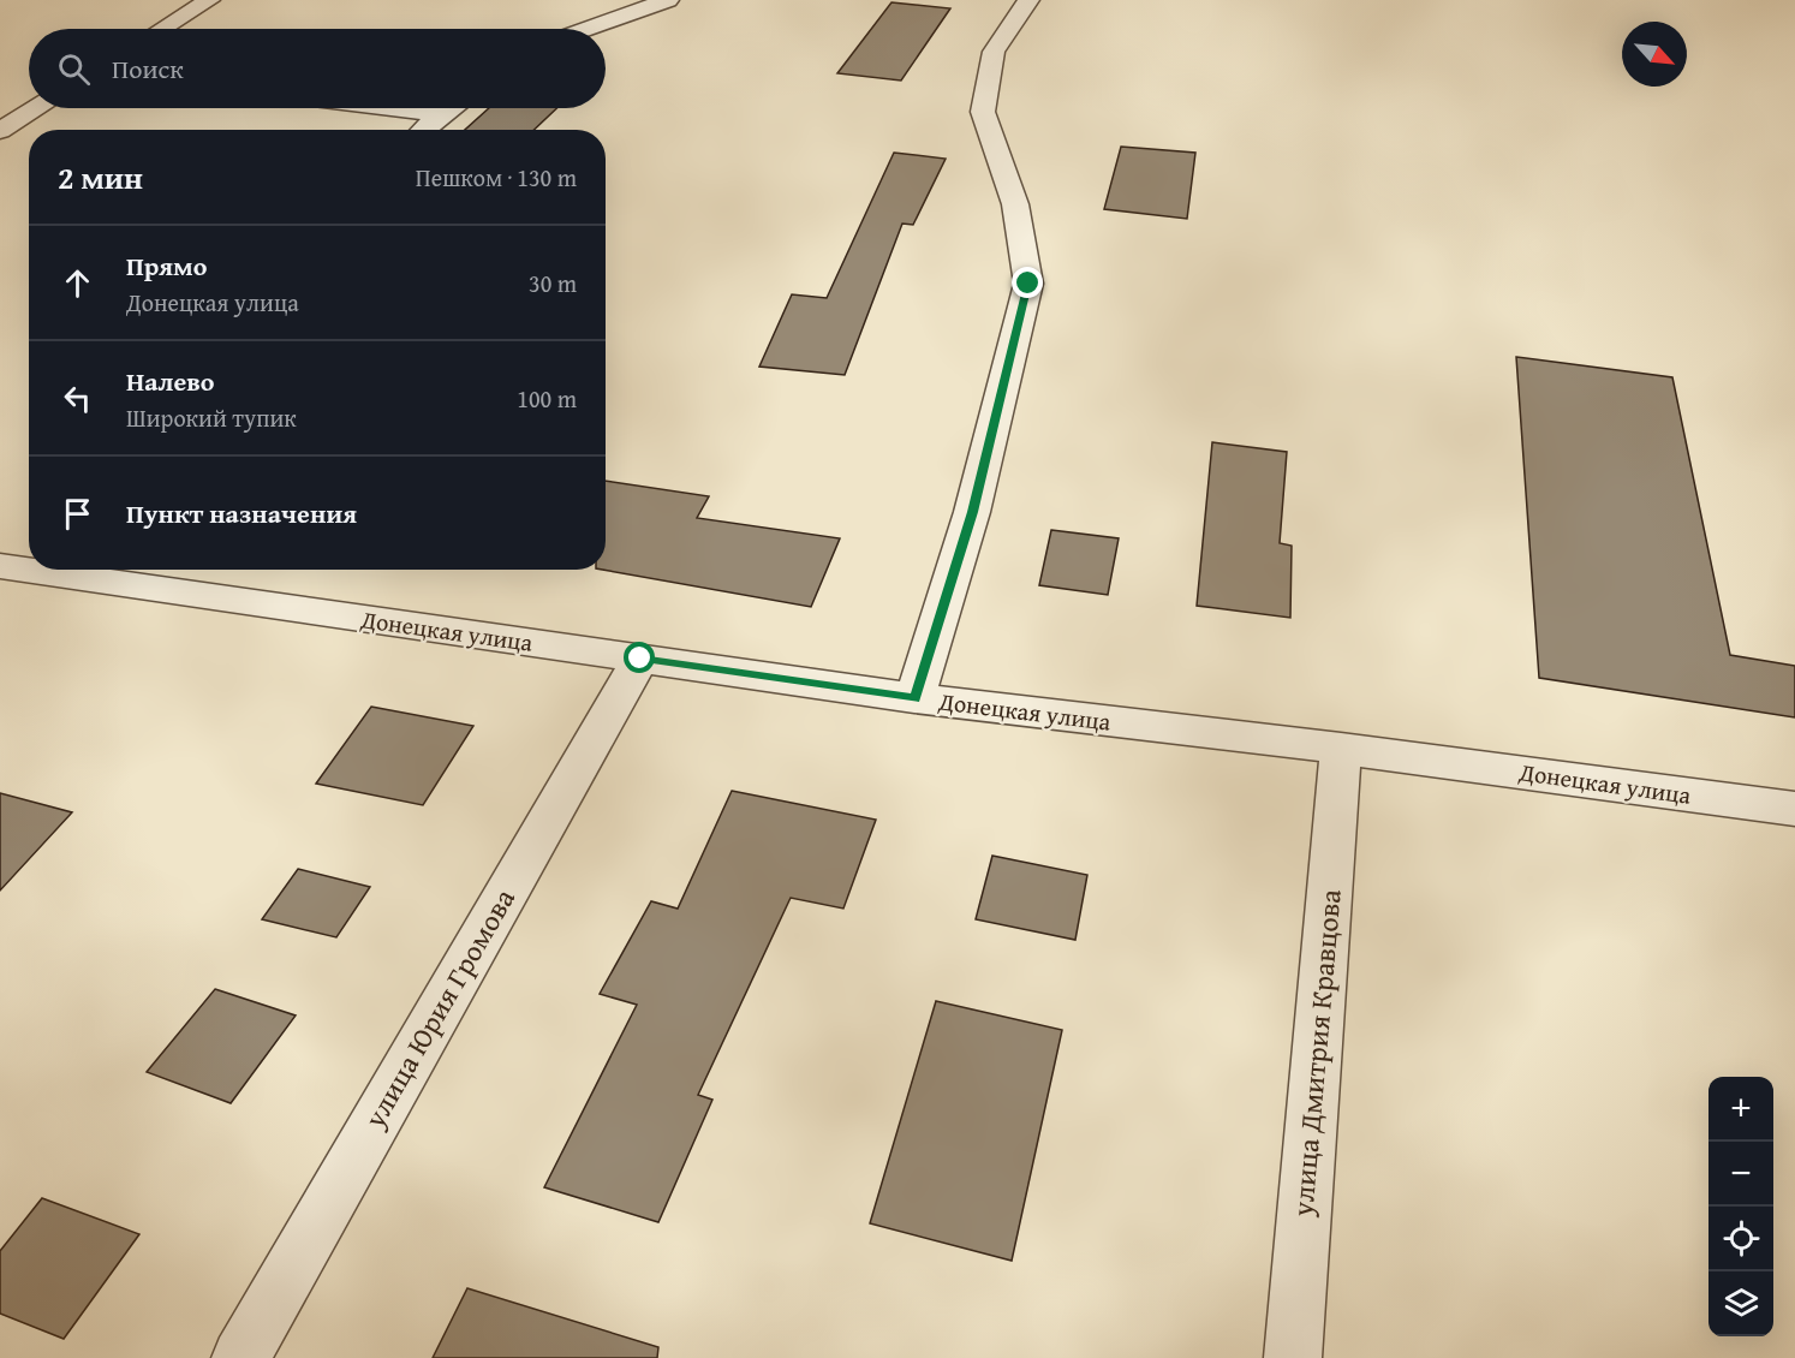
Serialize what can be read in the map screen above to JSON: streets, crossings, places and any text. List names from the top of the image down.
{
  "streets": {
    "street": ["Донецкая улица", "улица Юрия Громова", "улица Дмитрия Кравцова"]
  },
  "crossings": [
    ["Донецкая улица", "улица Юрия Громова"],
    ["Донецкая улица", "улица Дмитрия Кравцова"]
  ],
  "north": "bottom right",
  "page": {
    "search": "Поиск",
    "heading": ["2 мин", "Пешком · 130 m"],
    "list": [
      ["Прямо", "Донецкая улица", "30 m"],
      ["Налево", "Широкий тупик", "100 m"],
      "Пункт назначения"
    ],
    "map_buttons": ["+", "−"]
  }
}
